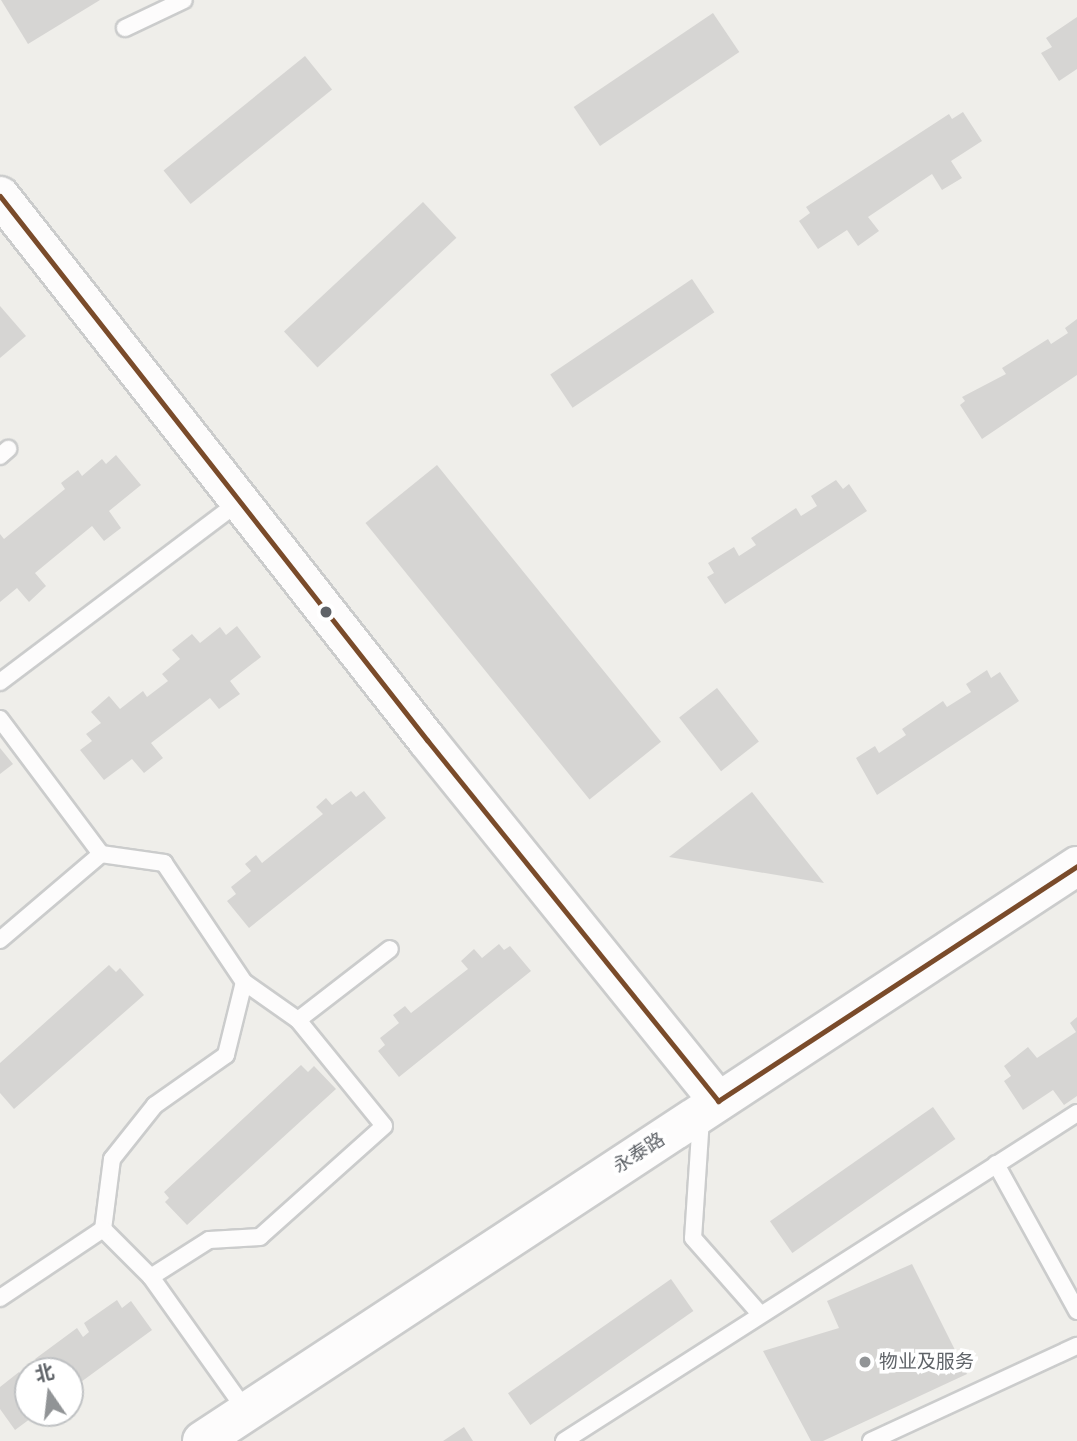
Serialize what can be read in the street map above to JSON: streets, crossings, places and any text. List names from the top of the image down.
{
  "streets": {
    "street": ["永泰路"]
  },
  "places": ["物业及服务"],
  "north": "top"
}
